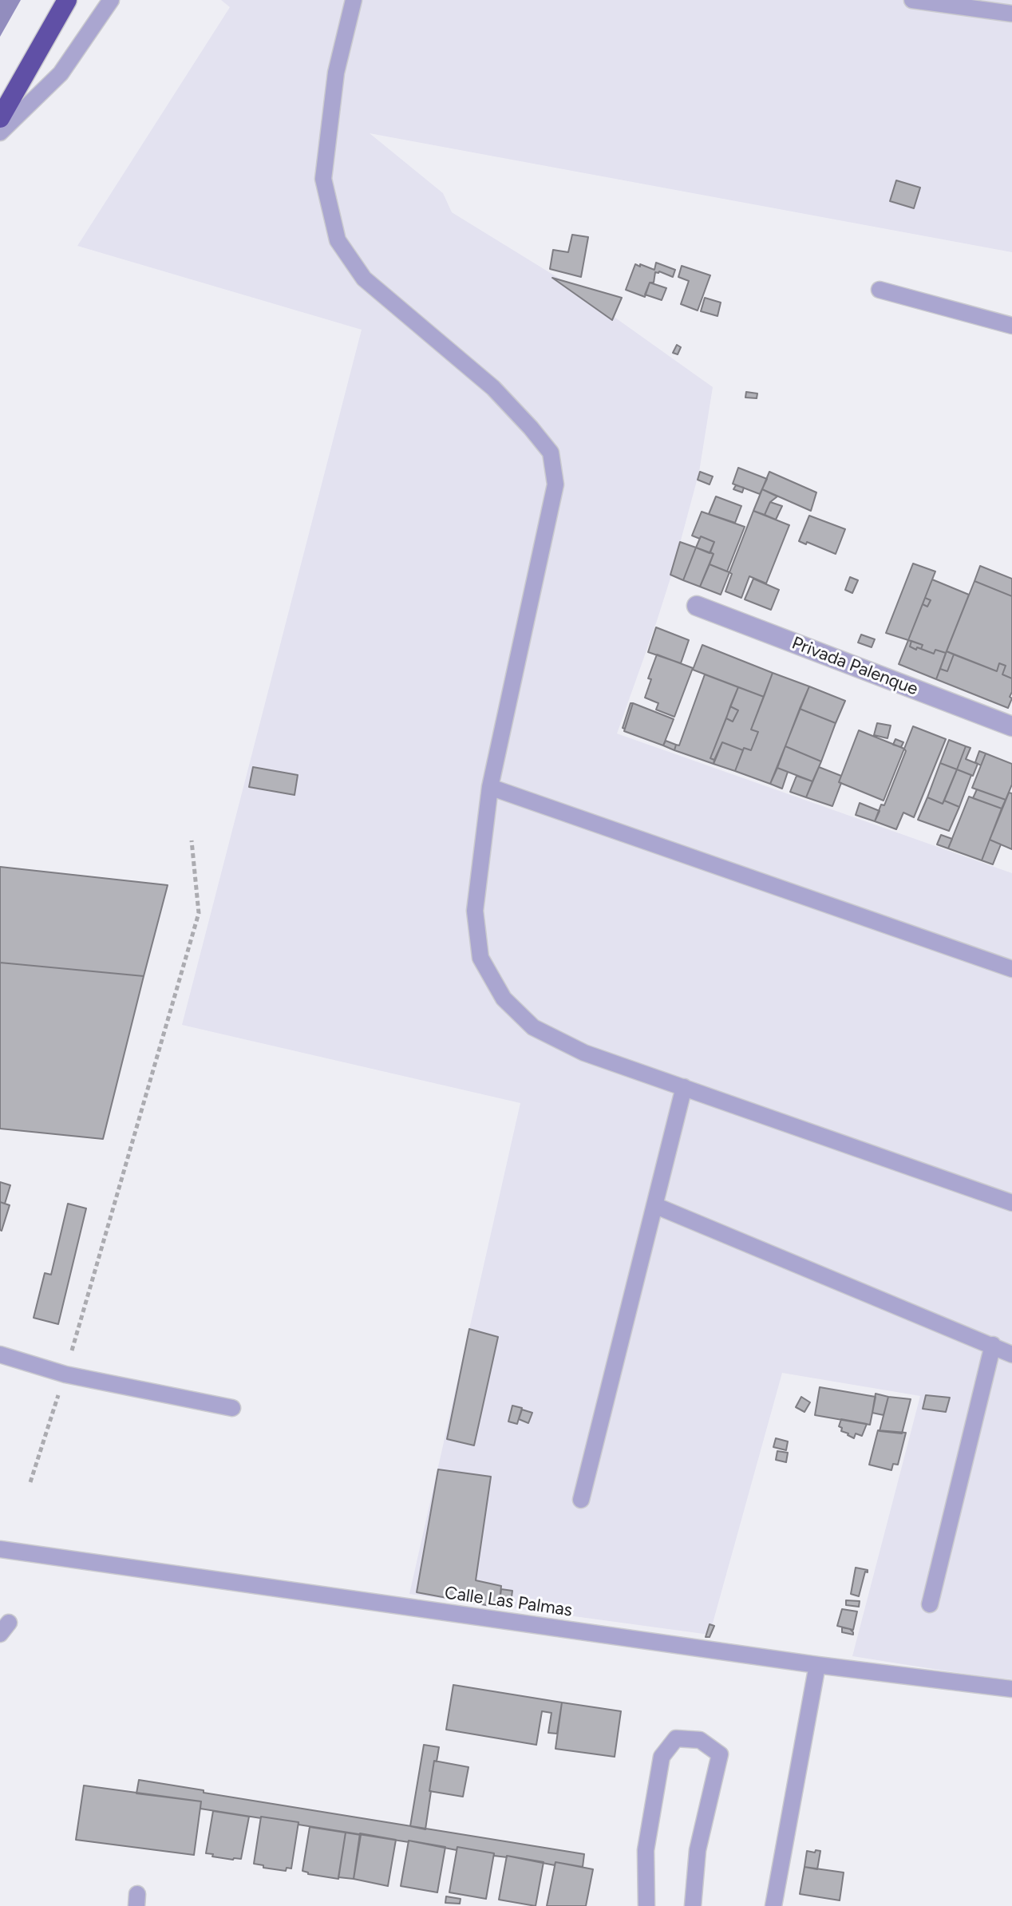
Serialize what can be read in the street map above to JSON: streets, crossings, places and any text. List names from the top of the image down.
{
  "streets": {
    "street": ["Privada Palenque"],
    "lane": ["Calle Las Palmas"]
  }
}
